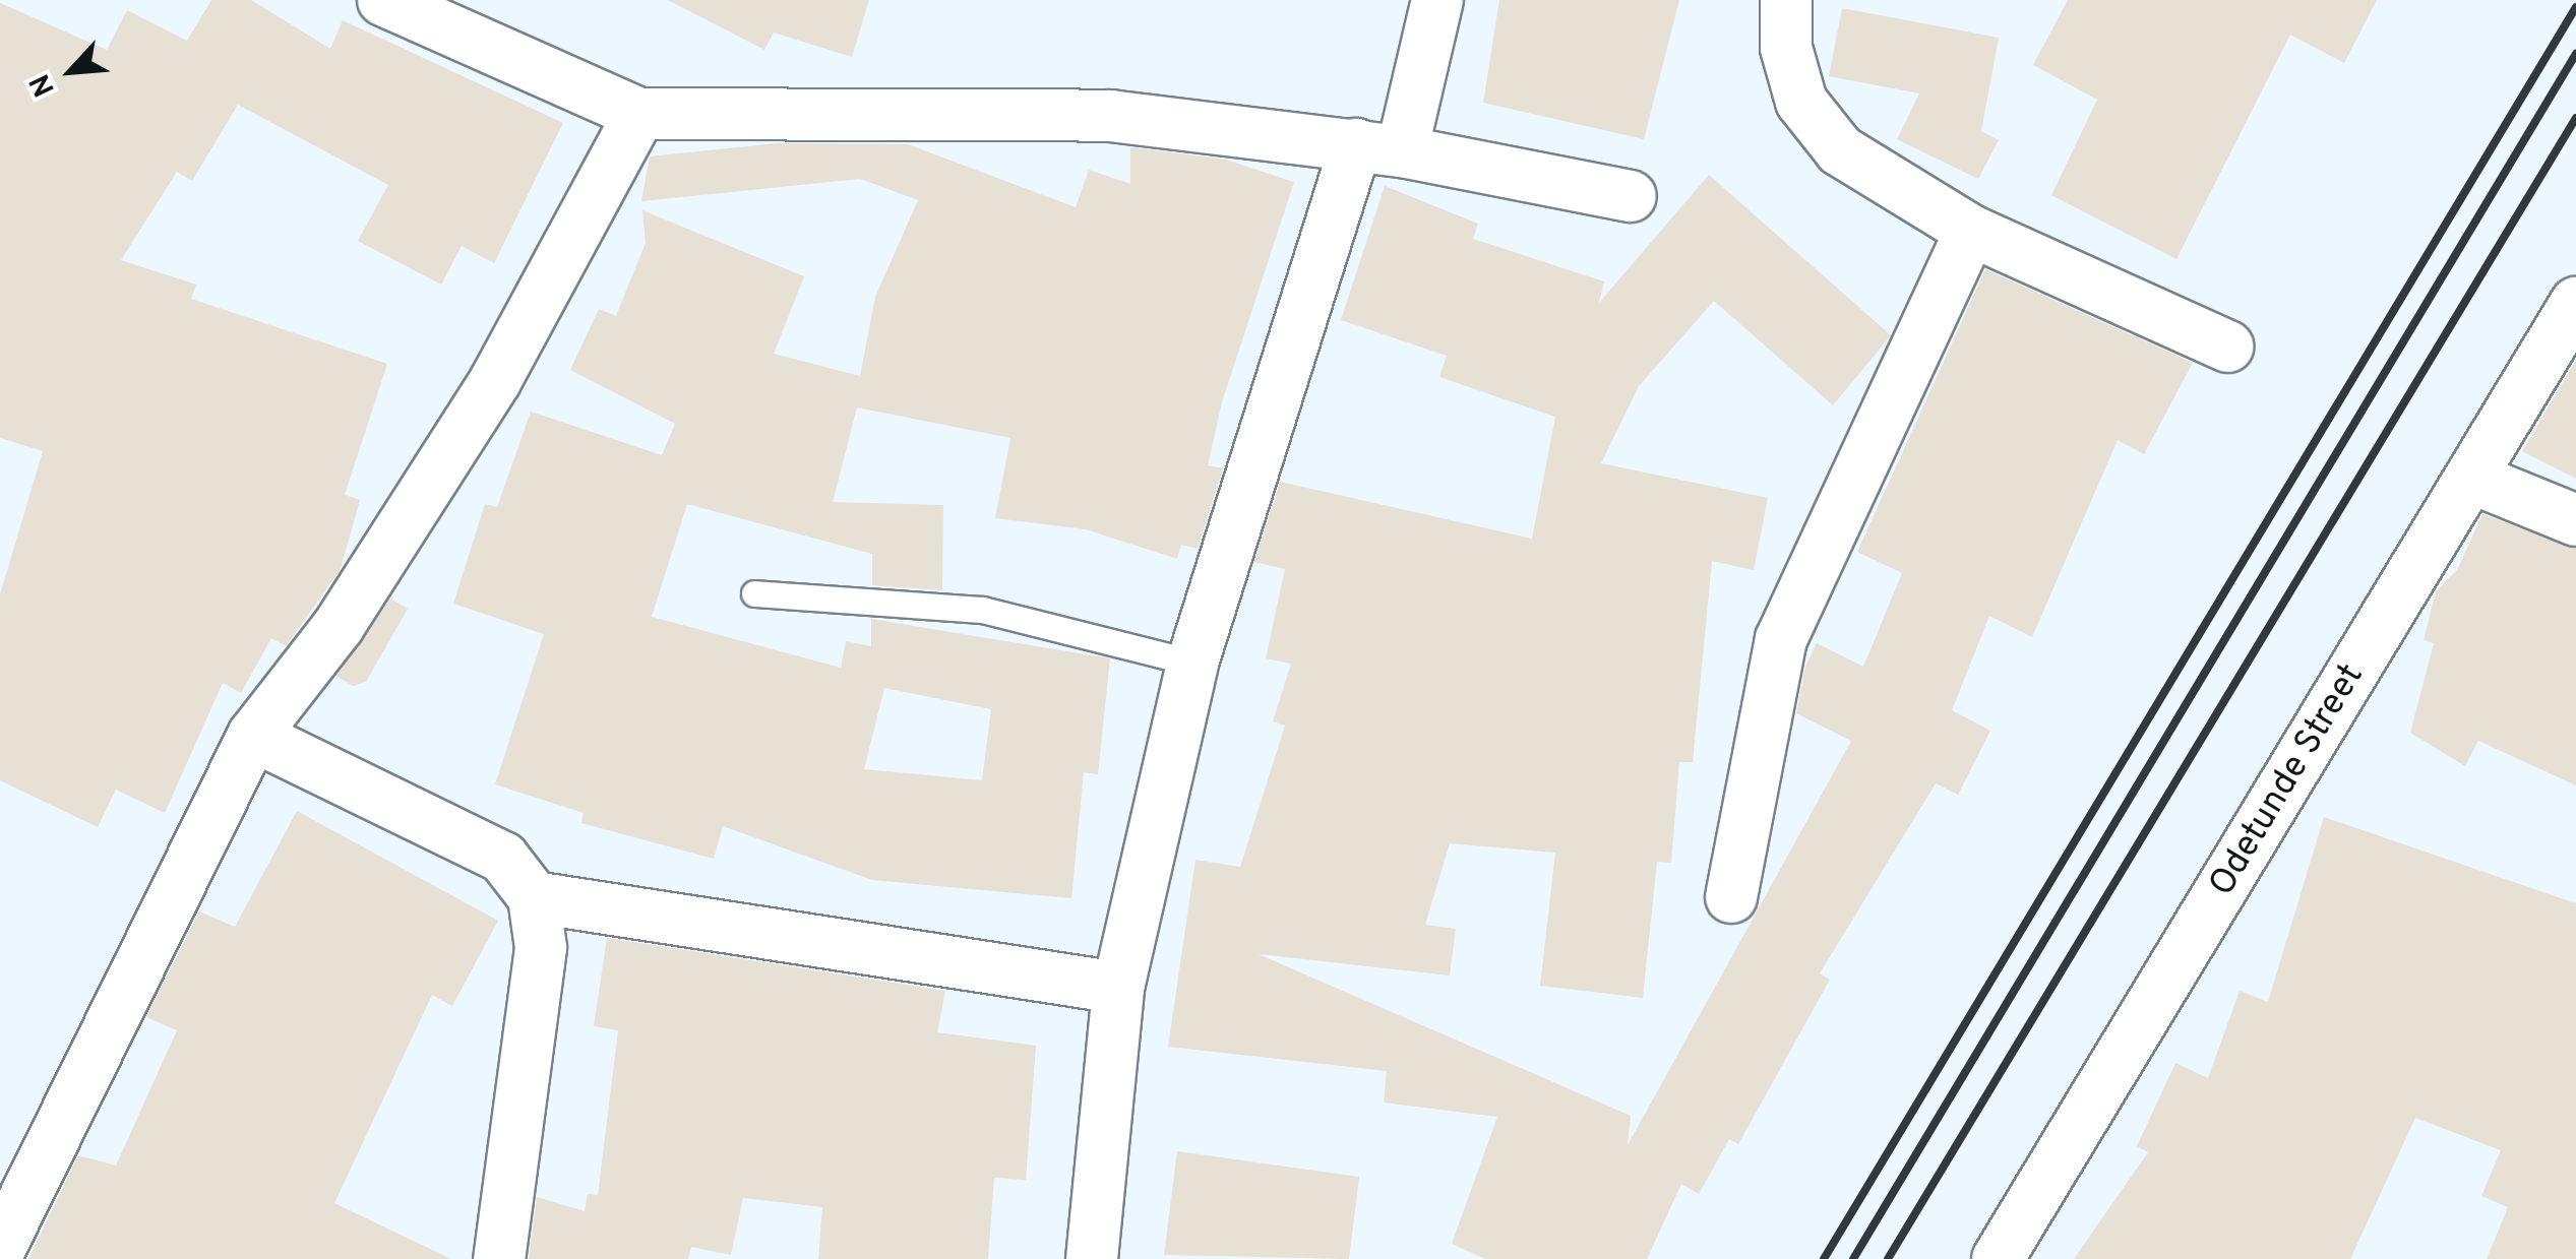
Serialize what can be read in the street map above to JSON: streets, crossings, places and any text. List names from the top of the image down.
{
  "streets": {
    "street": ["Odetunde Street"]
  },
  "north": "bottom left"
}
